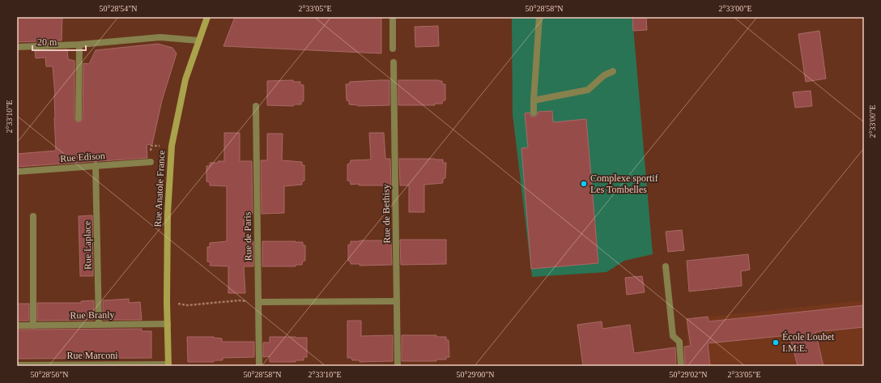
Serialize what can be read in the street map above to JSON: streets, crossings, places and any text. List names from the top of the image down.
{
  "streets": {
    "main road": ["Rue Anatole France"],
    "street": [
      "Rue Edison",
      "Rue de Bethisy",
      "Rue de Paris",
      "Rue Laplace",
      "Rue Branly",
      "Rue Marconi"
    ]
  },
  "crossings": [
    ["Rue Edison", "Rue Laplace"],
    ["Rue Anatole France", "Rue Branly"],
    ["Rue Anatole France", "Rue Marconi"],
    ["Rue Laplace", "Rue Branly"]
  ],
  "places": ["Complexe sportif Les Tombelles", "École Loubet I.M.E."],
  "scale_bar": "20 m",
  "coordinates": [
    "50°28'54\"N",
    "2°33'05\"E",
    "50°28'58\"N",
    "2°33'00\"E",
    "2°33'10\"E",
    "50°28'56\"N",
    "50°29'00\"N",
    "50°29'02\"N"
  ]
}
